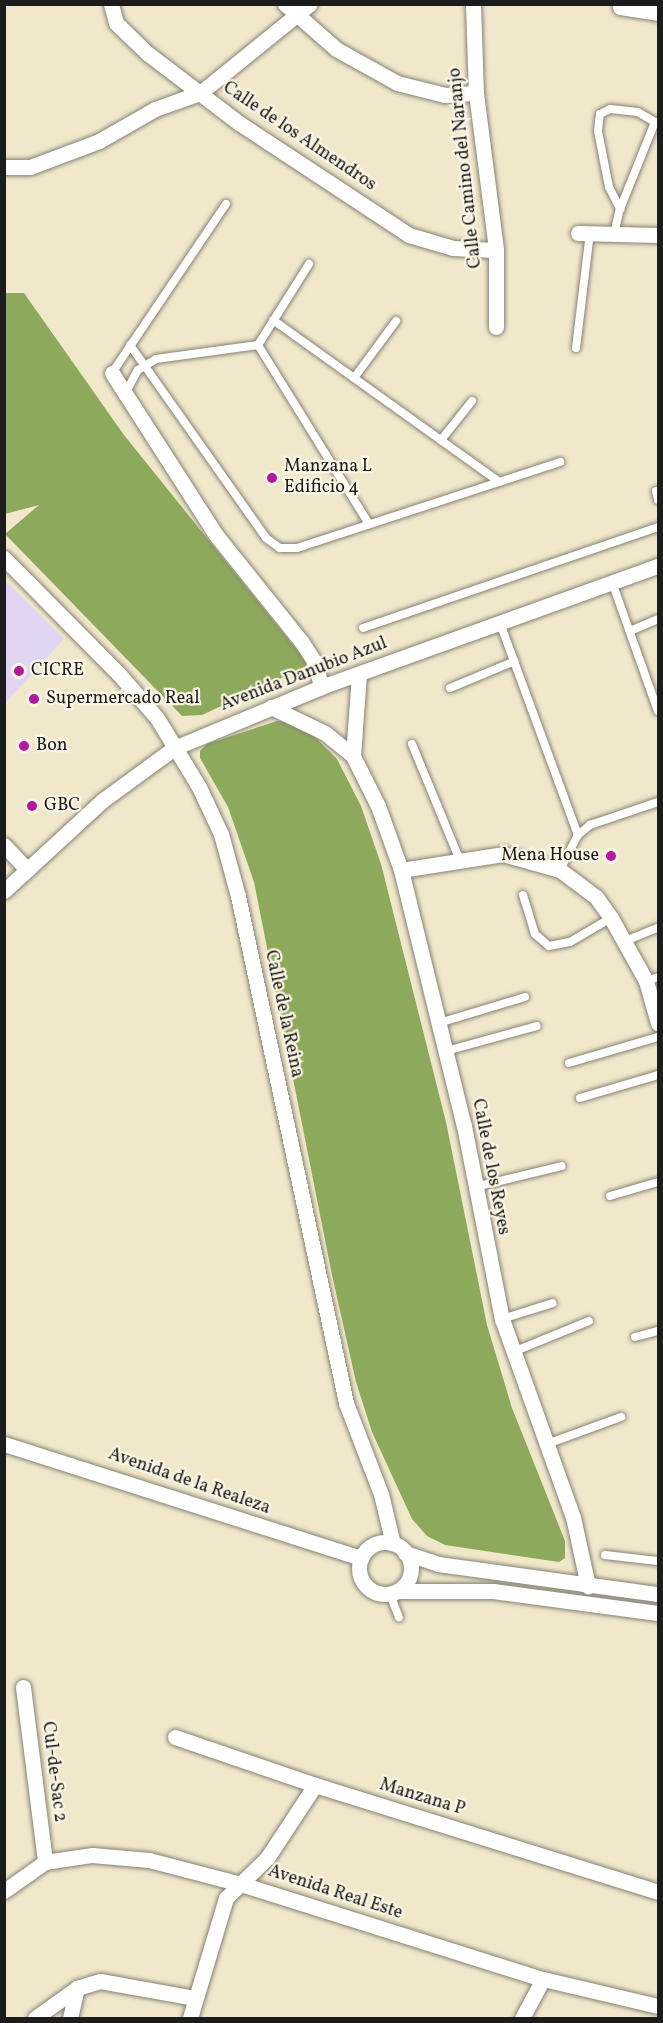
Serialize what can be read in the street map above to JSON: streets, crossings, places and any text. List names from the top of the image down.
{
  "streets": {
    "street": [
      "Calle de los Almendros",
      "Calle Camino del Naranjo",
      "Avenida Danubio Azul",
      "Calle de la Reina",
      "Calle de los Reyes",
      "Avenida de la Realeza",
      "Cul-de-Sac 2",
      "Manzana P",
      "Avenida Real Este"
    ]
  },
  "crossings": [
    ["Calle de los Almendros", "Calle Camino del Naranjo"],
    ["Avenida Danubio Azul", "Calle de la Reina"],
    ["Avenida Danubio Azul", "Calle de los Reyes"],
    ["Calle de la Reina", "Avenida de la Realeza"],
    ["Cul-de-Sac 2", "Avenida Real Este"]
  ],
  "places": [
    "Manzana L Edificio 4",
    "CICRE",
    "Supermercado Real",
    "Bon",
    "GBC",
    "Mena House"
  ]
}
